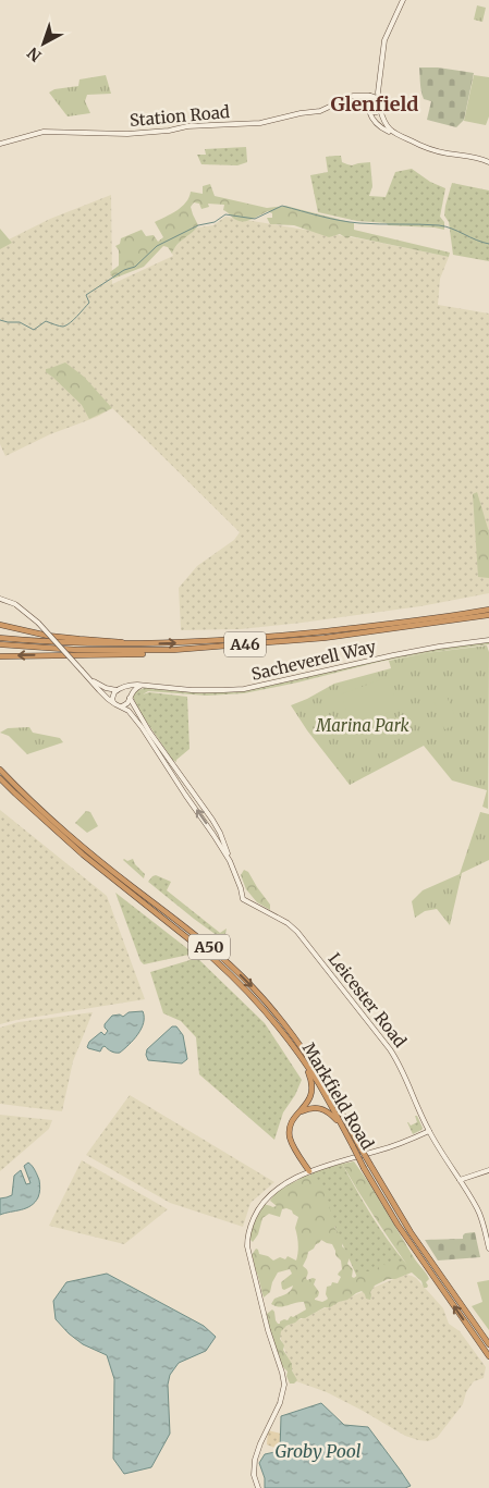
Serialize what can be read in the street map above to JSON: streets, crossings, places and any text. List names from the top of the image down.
{
  "streets": {
    "highway": ["A46", "A50", "Markfield Road"],
    "street": ["Station Road", "Sacheverell Way", "Leicester Road"]
  },
  "crossings": [
    ["Sacheverell Way", "Leicester Road"]
  ],
  "districts": ["Glenfield"],
  "water": ["Groby Pool"],
  "parks": ["Marina Park"],
  "north": "bottom left"
}
